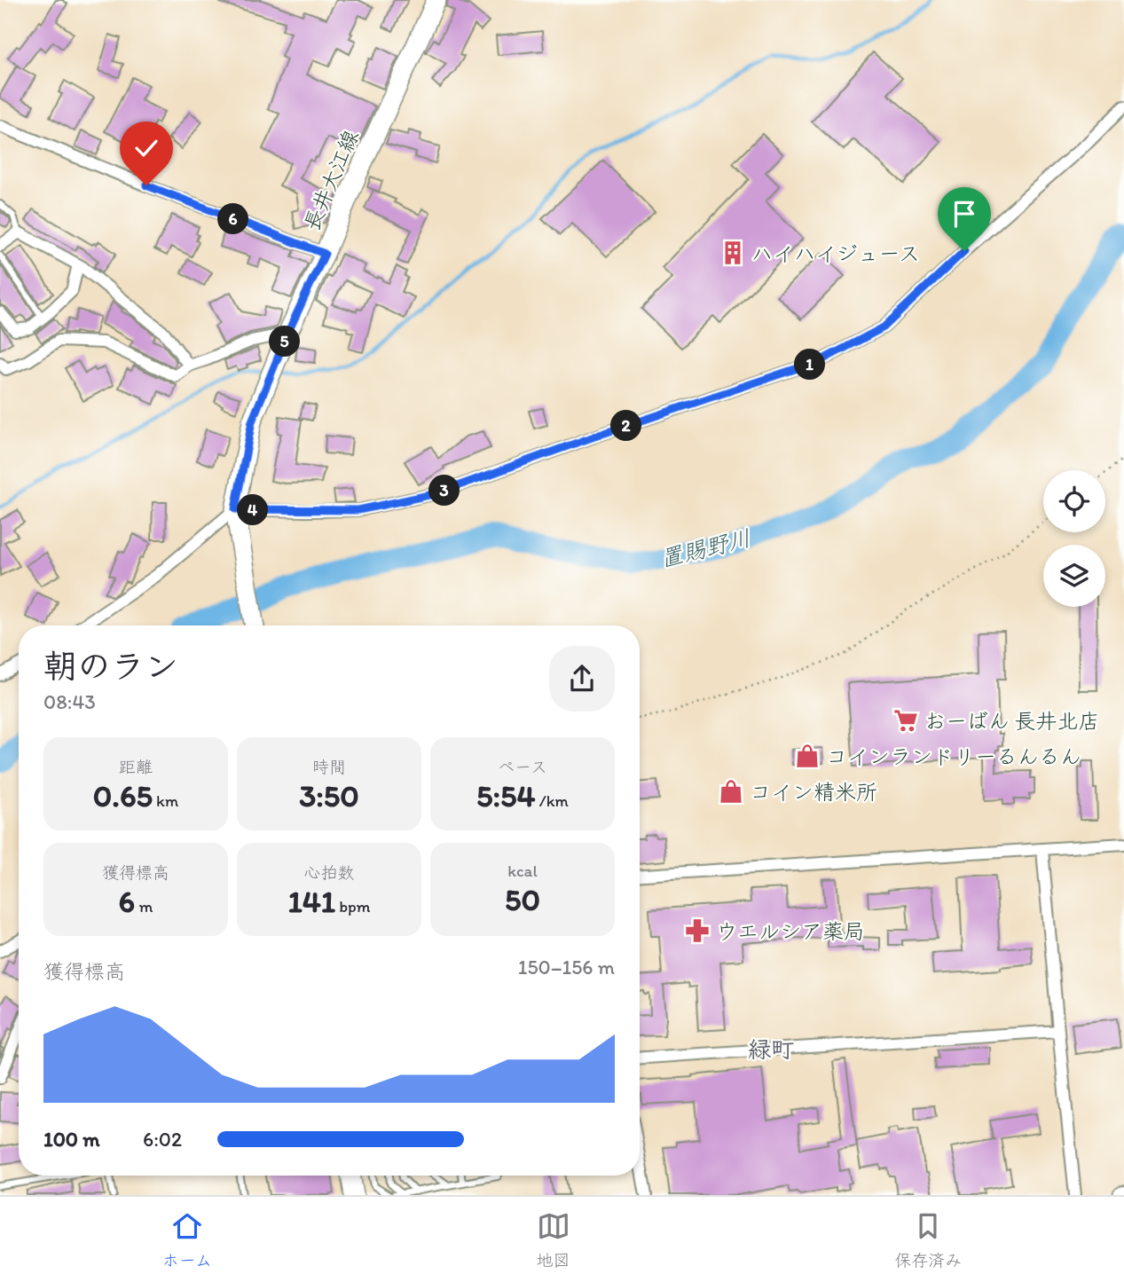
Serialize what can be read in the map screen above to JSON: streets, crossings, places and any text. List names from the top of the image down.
{
  "streets": {
    "main road": ["長井大江線"]
  },
  "districts": ["緑町"],
  "water": ["置賜野川"],
  "places": {
    "building": ["ハイハイジュース"],
    "supermarket": ["おーばん 長井北店"],
    "shop": ["コインランドリーるんるん", "コイン精米所"],
    "pharmacy": ["ウエルシア薬局"]
  },
  "page": {
    "pins": [
      "6",
      "5",
      "1",
      "2",
      "3",
      "4"
    ],
    "heading": ["朝のラン", "08:43"],
    "stats": [
      ["距離", "0.65 km"],
      ["時間", "3:50"],
      ["ペース", "5:54 /km"],
      ["獲得標高", "6 m"],
      ["心拍数", "141 bpm"],
      ["kcal", "50"]
    ],
    "chart": ["獲得標高", "150–156 m"],
    "list": [
      {
        "name": "100 m",
        "note": "6:02"
      }
    ],
    "tabs": ["ホーム", "地図", "保存済み"]
  }
}
